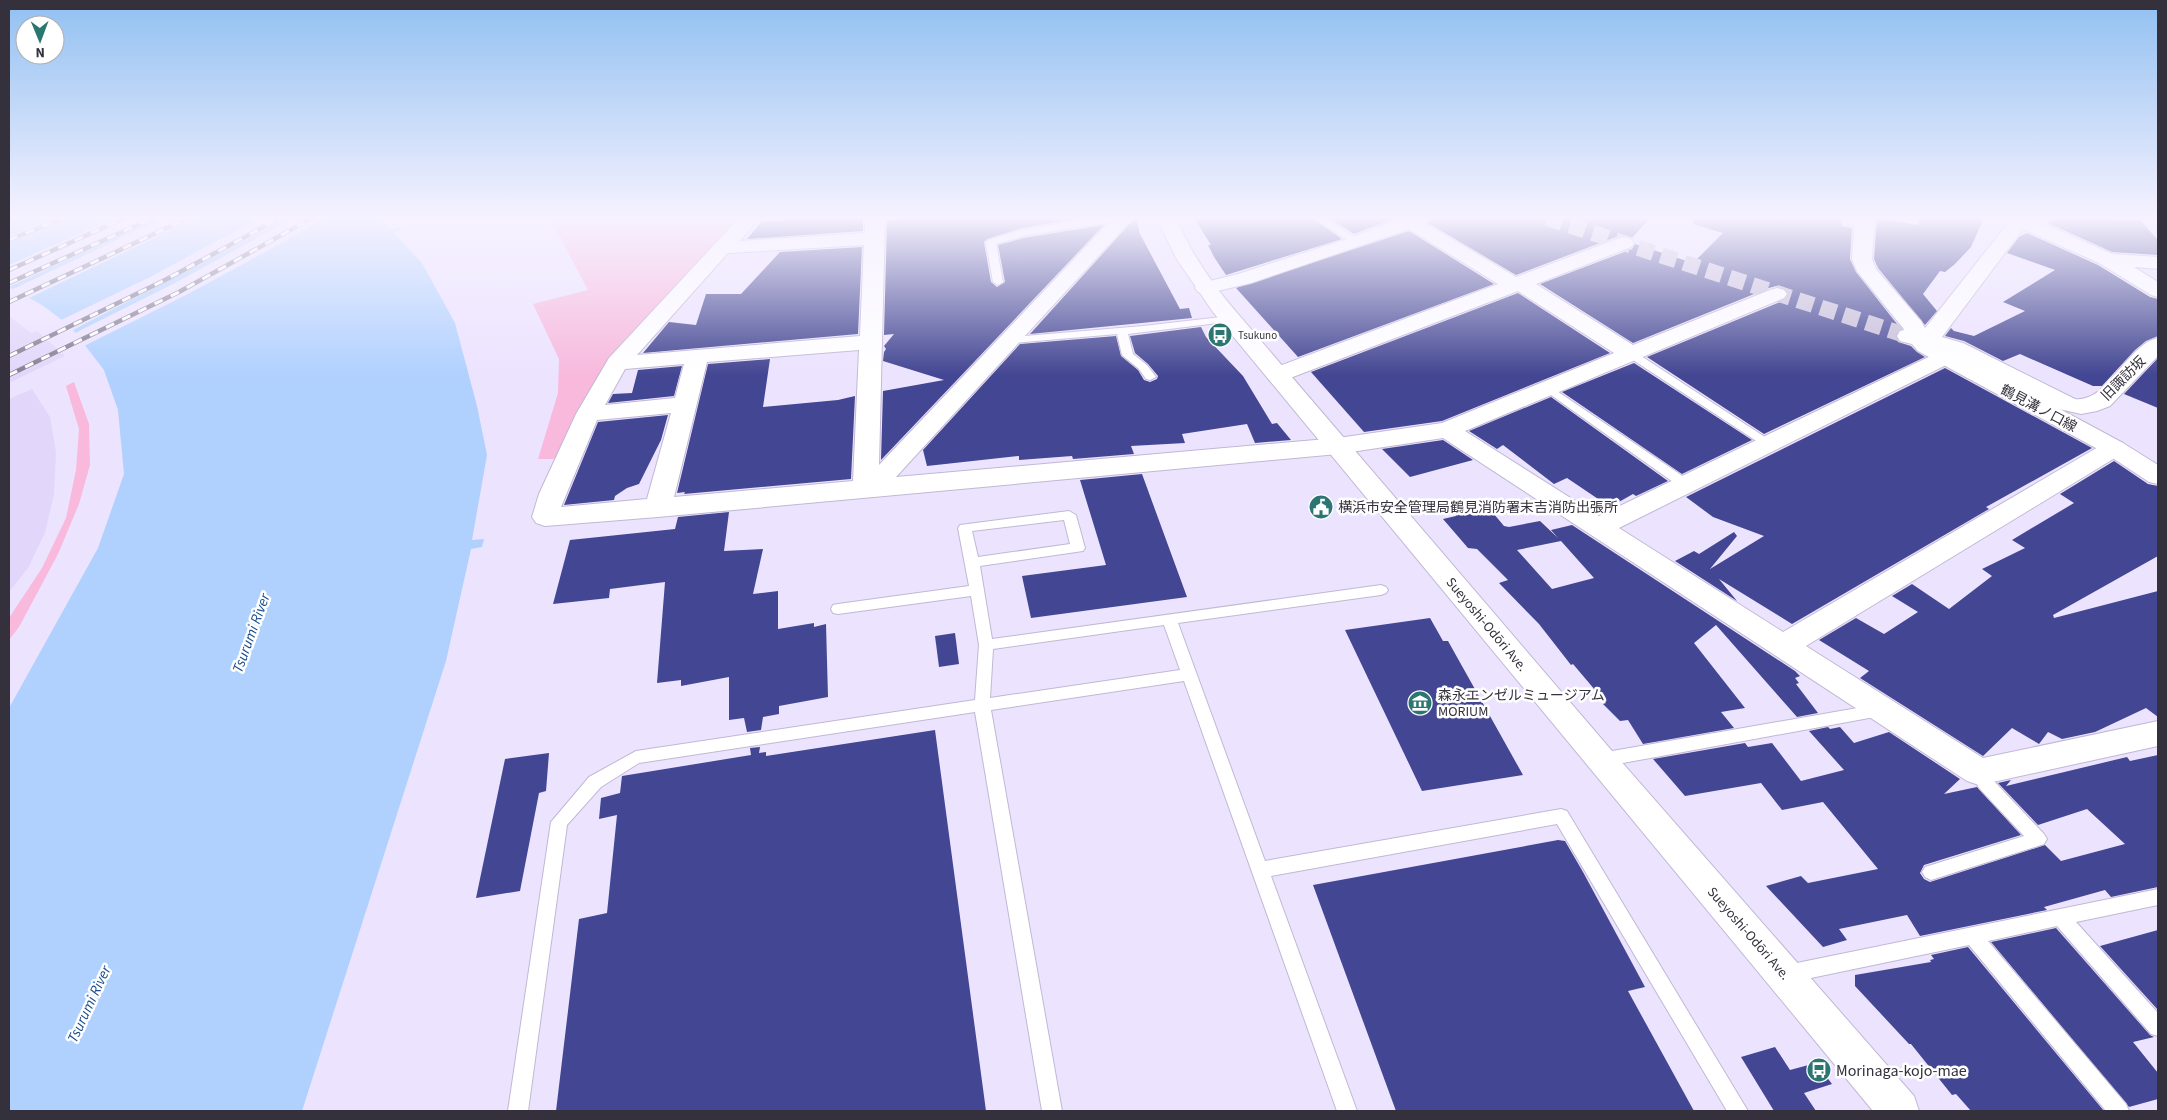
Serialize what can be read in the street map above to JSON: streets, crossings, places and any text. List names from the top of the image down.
{
  "streets": {
    "street": ["旧諏訪坂", "鶴見溝ノ口線", "Sueyoshi-Odōri Ave."]
  },
  "crossings": [
    ["旧諏訪坂", "鶴見溝ノ口線"]
  ],
  "water": ["Tsurumi River"],
  "places": {
    "bus stop": ["Tsukuno", "Morinaga-kojo-mae"],
    "public building": ["横浜市安全管理局鶴見消防署末吉消防出張所"],
    "museum": ["森永エンゼルミュージアム MORIUM"]
  },
  "north": "bottom"
}
